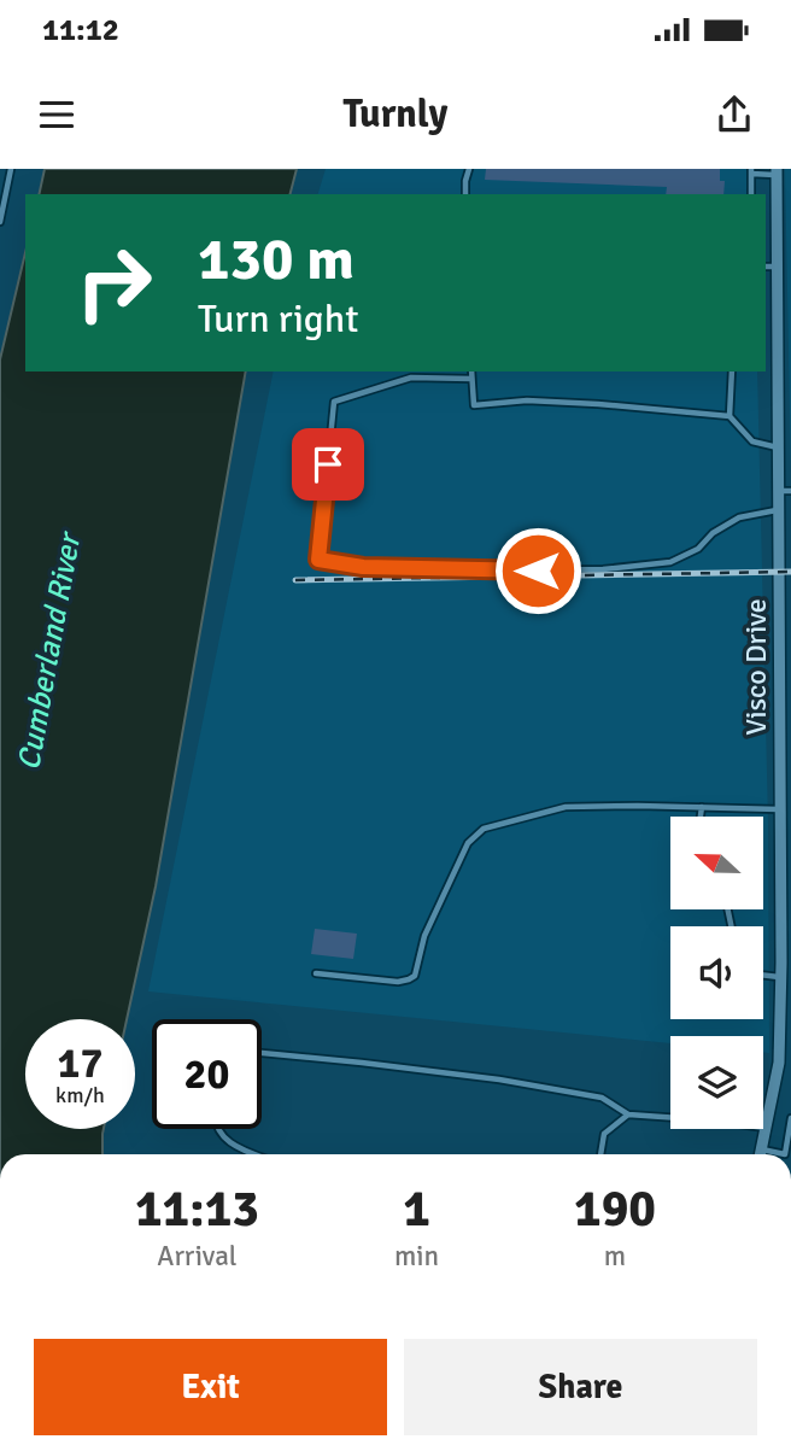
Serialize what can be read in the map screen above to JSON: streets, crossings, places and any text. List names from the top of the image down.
{
  "streets": {
    "street": ["Visco Drive"]
  },
  "water": ["Cumberland River"],
  "north": "left",
  "page": {
    "status": "11:12",
    "header": "Turnly",
    "turn": ["130 m", "Turn right"],
    "speed": "17 km/h",
    "limit": "20",
    "eta": [
      "11:13",
      "Arrival",
      "1",
      "min",
      "190",
      "m"
    ],
    "buttons": ["Exit", "Share"]
  }
}
